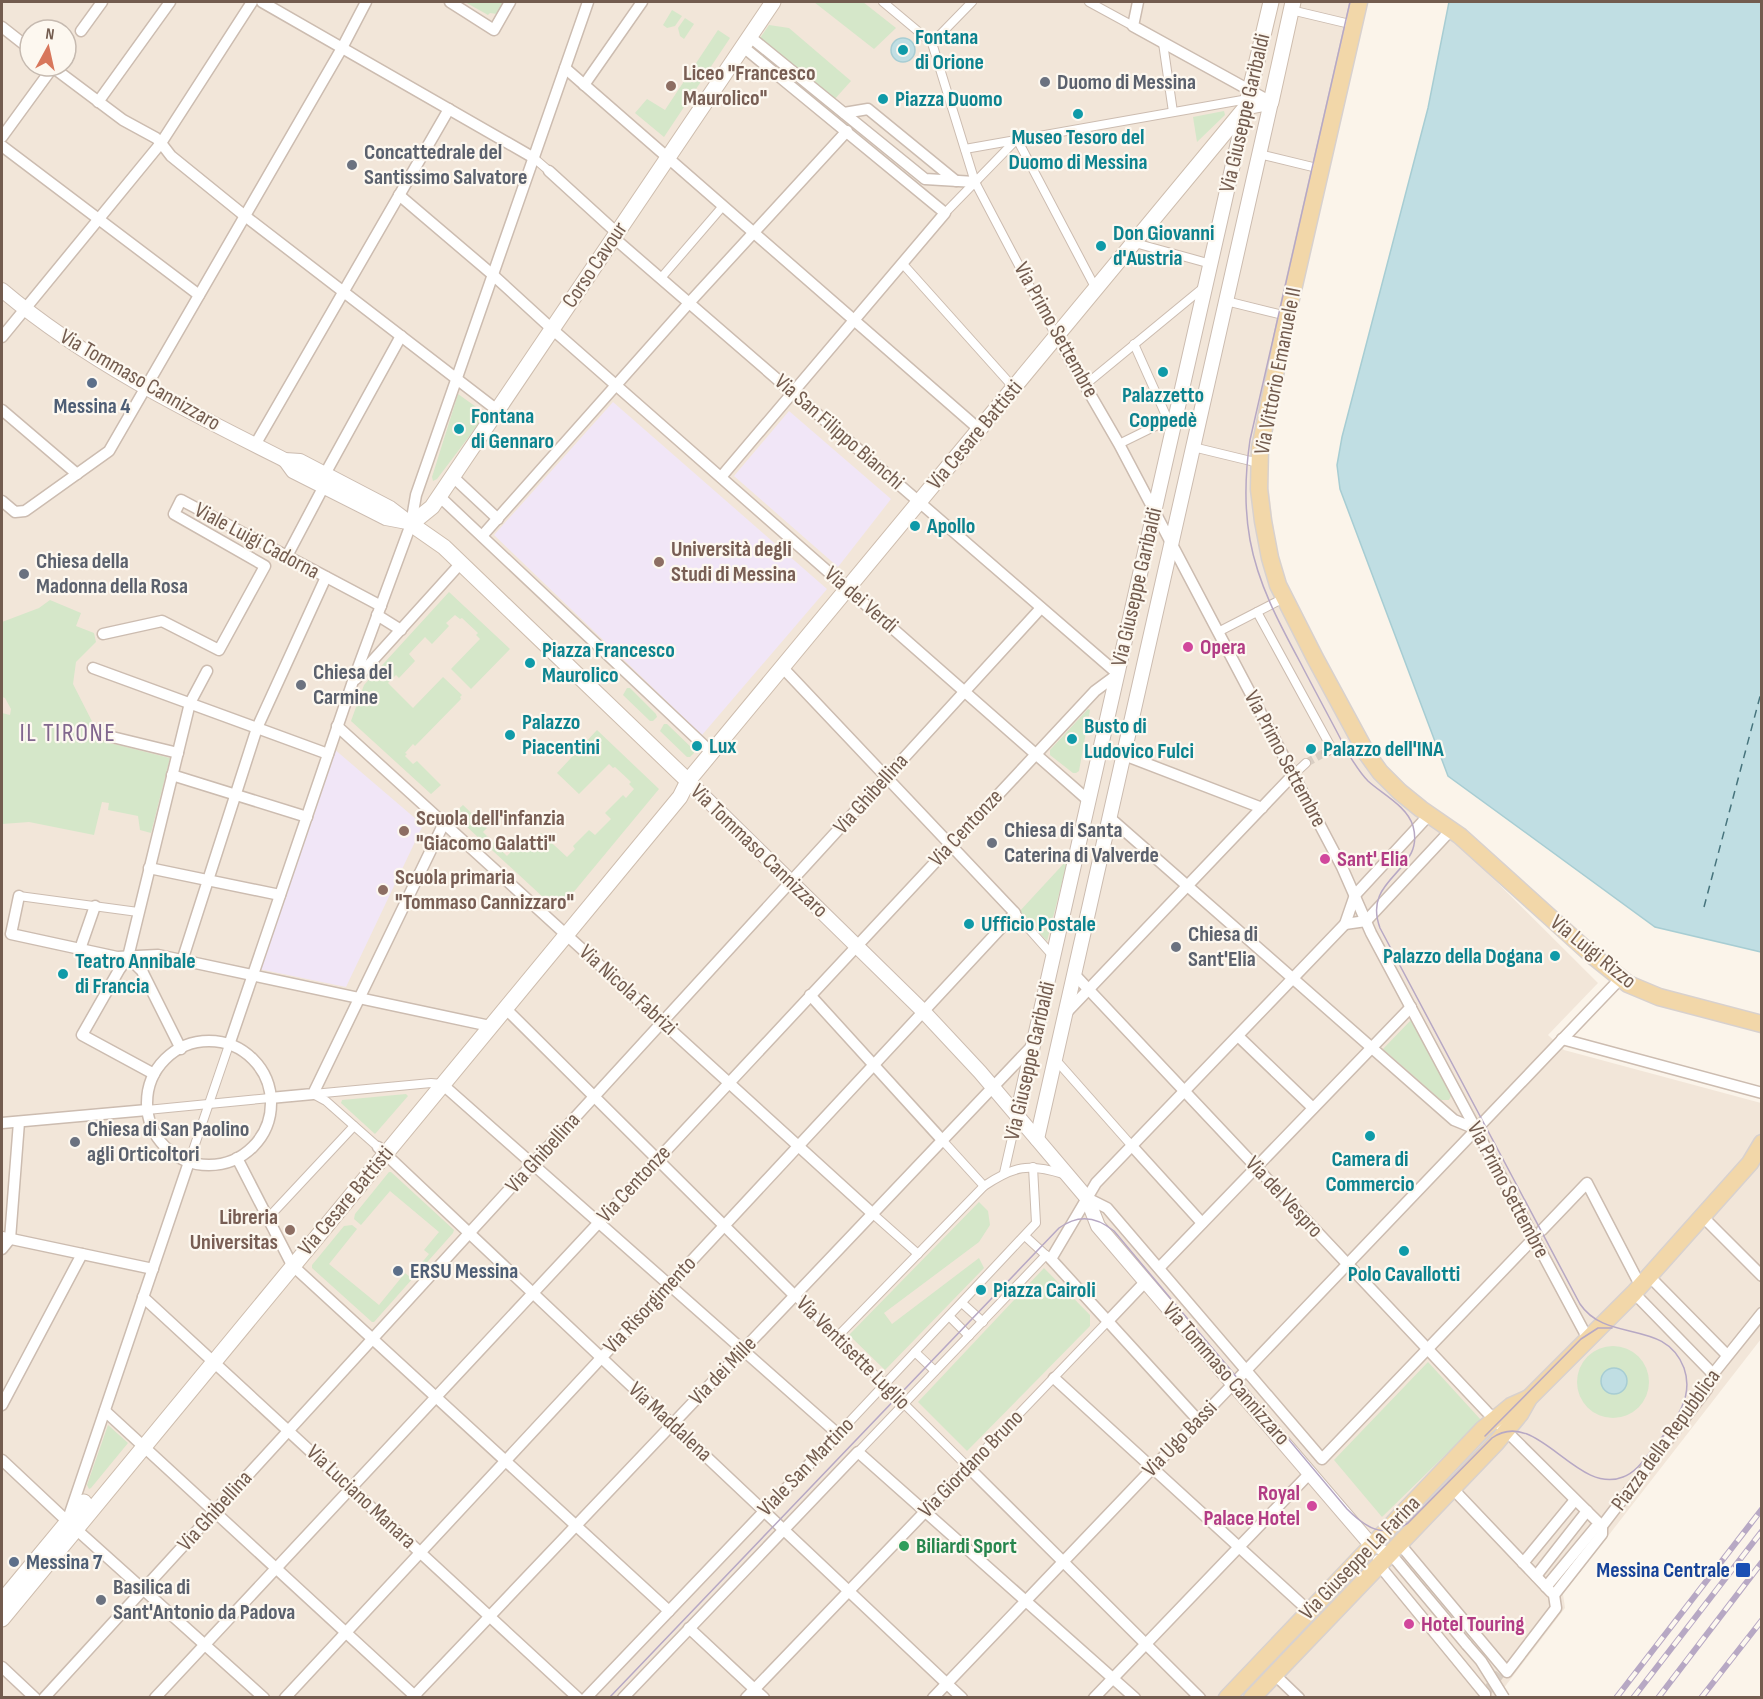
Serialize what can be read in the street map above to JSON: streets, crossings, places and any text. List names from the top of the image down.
{
  "streets": {
    "main road": [
      "Via Giuseppe Garibaldi",
      "Corso Cavour",
      "Via Vittorio Emanuele II",
      "Via Tommaso Cannizzaro",
      "Via Cesare Battisti",
      "Via Luigi Rizzo",
      "Via Giuseppe La Farina"
    ],
    "street": [
      "Via Primo Settembre",
      "Via San Filippo Bianchi",
      "Viale Luigi Cadorna",
      "Via dei Verdi",
      "Via Ghibellina",
      "Via Centonze",
      "Via Nicola Fabrizi",
      "Via del Vespro",
      "Via Risorgimento",
      "Via Ventisette Luglio",
      "Via dei Mille",
      "Via Maddalena",
      "Via Ugo Bassi",
      "Piazza della Repubblica",
      "Via Giordano Bruno",
      "Viale San Martino",
      "Via Luciano Manara"
    ]
  },
  "crossings": [
    ["Via Giuseppe Garibaldi", "Via Primo Settembre"],
    ["Via Giuseppe Garibaldi", "Via Tommaso Cannizzaro"],
    ["Via Giuseppe Garibaldi", "Via San Filippo Bianchi"],
    ["Via Giuseppe Garibaldi", "Via Cesare Battisti"],
    ["Via Giuseppe Garibaldi", "Via dei Verdi"],
    ["Via Giuseppe Garibaldi", "Via Centonze"],
    ["Via Giuseppe Garibaldi", "Via del Vespro"],
    ["Via Giuseppe Garibaldi", "Via dei Mille"],
    ["Corso Cavour", "Via Tommaso Cannizzaro"],
    ["Corso Cavour", "Via San Filippo Bianchi"],
    ["Corso Cavour", "Via dei Verdi"],
    ["Via Primo Settembre", "Via Cesare Battisti"],
    ["Via Primo Settembre", "Via Ugo Bassi"],
    ["Via Vittorio Emanuele II", "Via Luigi Rizzo"],
    ["Via Tommaso Cannizzaro", "Via Cesare Battisti"],
    ["Via Tommaso Cannizzaro", "Via Ghibellina"],
    ["Via Tommaso Cannizzaro", "Via Centonze"],
    ["Via Tommaso Cannizzaro", "Via del Vespro"],
    ["Via Tommaso Cannizzaro", "Via Risorgimento"],
    ["Via Tommaso Cannizzaro", "Via dei Mille"],
    ["Via Tommaso Cannizzaro", "Via Ugo Bassi"],
    ["Via Tommaso Cannizzaro", "Via Giordano Bruno"],
    ["Via Tommaso Cannizzaro", "Viale San Martino"],
    ["Via Tommaso Cannizzaro", "Via Giuseppe La Farina"],
    ["Via San Filippo Bianchi", "Via Cesare Battisti"],
    ["Via San Filippo Bianchi", "Via Ghibellina"],
    ["Via San Filippo Bianchi", "Via Centonze"],
    ["Via Cesare Battisti", "Via dei Verdi"],
    ["Via Cesare Battisti", "Via Nicola Fabrizi"],
    ["Via Cesare Battisti", "Via Ventisette Luglio"],
    ["Via Cesare Battisti", "Via Maddalena"],
    ["Via Cesare Battisti", "Via Luciano Manara"],
    ["Via dei Verdi", "Via Ghibellina"],
    ["Via dei Verdi", "Via Centonze"],
    ["Via Ghibellina", "Via Nicola Fabrizi"],
    ["Via Ghibellina", "Via Ventisette Luglio"],
    ["Via Ghibellina", "Via Maddalena"],
    ["Via Ghibellina", "Via Luciano Manara"],
    ["Via Centonze", "Via Nicola Fabrizi"],
    ["Via Centonze", "Via Ventisette Luglio"],
    ["Via Centonze", "Via Maddalena"],
    ["Via Centonze", "Via Luciano Manara"],
    ["Via Luigi Rizzo", "Via Ugo Bassi"],
    ["Via Nicola Fabrizi", "Via Risorgimento"],
    ["Via Nicola Fabrizi", "Via dei Mille"],
    ["Via del Vespro", "Via Ugo Bassi"],
    ["Via del Vespro", "Piazza della Repubblica"],
    ["Via del Vespro", "Viale San Martino"],
    ["Via del Vespro", "Via Giuseppe La Farina"],
    ["Via Risorgimento", "Via Ventisette Luglio"],
    ["Via Risorgimento", "Via Maddalena"],
    ["Via Risorgimento", "Via Luciano Manara"],
    ["Via Ventisette Luglio", "Via dei Mille"],
    ["Via Ventisette Luglio", "Via Ugo Bassi"],
    ["Via Ventisette Luglio", "Via Giordano Bruno"],
    ["Via Ventisette Luglio", "Viale San Martino"],
    ["Via dei Mille", "Via Maddalena"],
    ["Via dei Mille", "Via Luciano Manara"],
    ["Via Maddalena", "Via Ugo Bassi"],
    ["Via Maddalena", "Via Giordano Bruno"],
    ["Via Maddalena", "Viale San Martino"],
    ["Piazza della Repubblica", "Via Giuseppe La Farina"]
  ],
  "districts": ["IL TIRONE"],
  "places": {
    "other": [
      "Fontana di Orione",
      "Duomo di Messina",
      "Liceo \"Francesco Maurolico\"",
      "Piazza Duomo",
      "Museo Tesoro del Duomo di Messina",
      "Concattedrale del Santissimo Salvatore",
      "Don Giovanni d'Austria",
      "Palazzetto Coppedè",
      "Messina 4",
      "Fontana di Gennaro",
      "Apollo",
      "Università degli Studi di Messina",
      "Chiesa della Madonna della Rosa",
      "Opera",
      "Piazza Francesco Maurolico",
      "Chiesa del Carmine",
      "Palazzo Piacentini",
      "Busto di Ludovico Fulci",
      "Lux",
      "Palazzo dell'INA",
      "Scuola dell'infanzia \"Giacomo Galatti\"",
      "Chiesa di Santa Caterina di Valverde",
      "Sant' Elia",
      "Scuola primaria \"Tommaso Cannizzaro\"",
      "Ufficio Postale",
      "Chiesa di Sant'Elia",
      "Palazzo della Dogana",
      "Teatro Annibale di Francia",
      "Camera di Commercio",
      "Chiesa di San Paolino agli Orticoltori",
      "Libreria Universitas",
      "Polo Cavallotti",
      "ERSU Messina",
      "Piazza Cairoli",
      "Royal Palace Hotel",
      "Biliardi Sport",
      "Messina 7",
      "Basilica di Sant'Antonio da Padova",
      "Hotel Touring"
    ],
    "transit": ["Messina Centrale"]
  },
  "north": "top"
}
